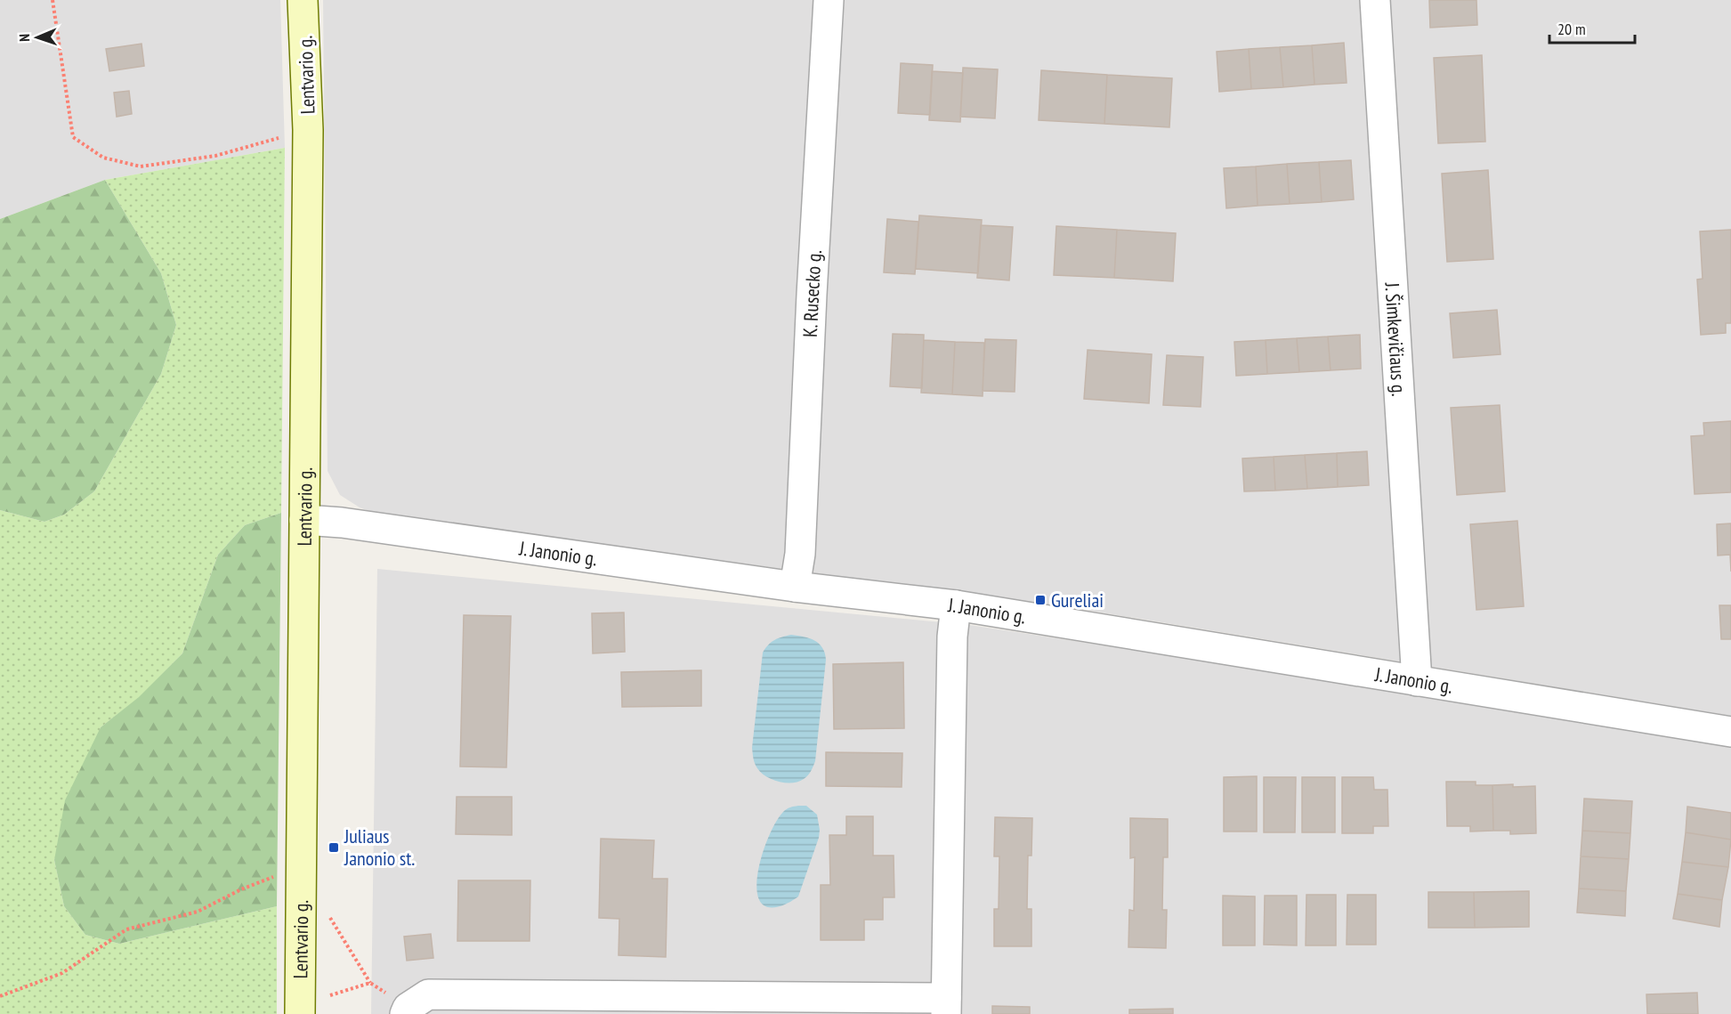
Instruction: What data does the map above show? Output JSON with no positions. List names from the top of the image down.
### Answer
{
  "streets": {
    "main road": ["Lentvario g."],
    "street": ["K. Rusecko g.", "J. Šimkevičiaus g.", "J. Janonio g."]
  },
  "crossings": [
    ["Lentvario g.", "J. Janonio g."],
    ["K. Rusecko g.", "J. Janonio g."],
    ["J. Šimkevičiaus g.", "J. Janonio g."]
  ],
  "places": {
    "transit": ["Gureliai", "Juliaus Janonio st."]
  },
  "scale_bar": "20 m",
  "north": "left"
}
